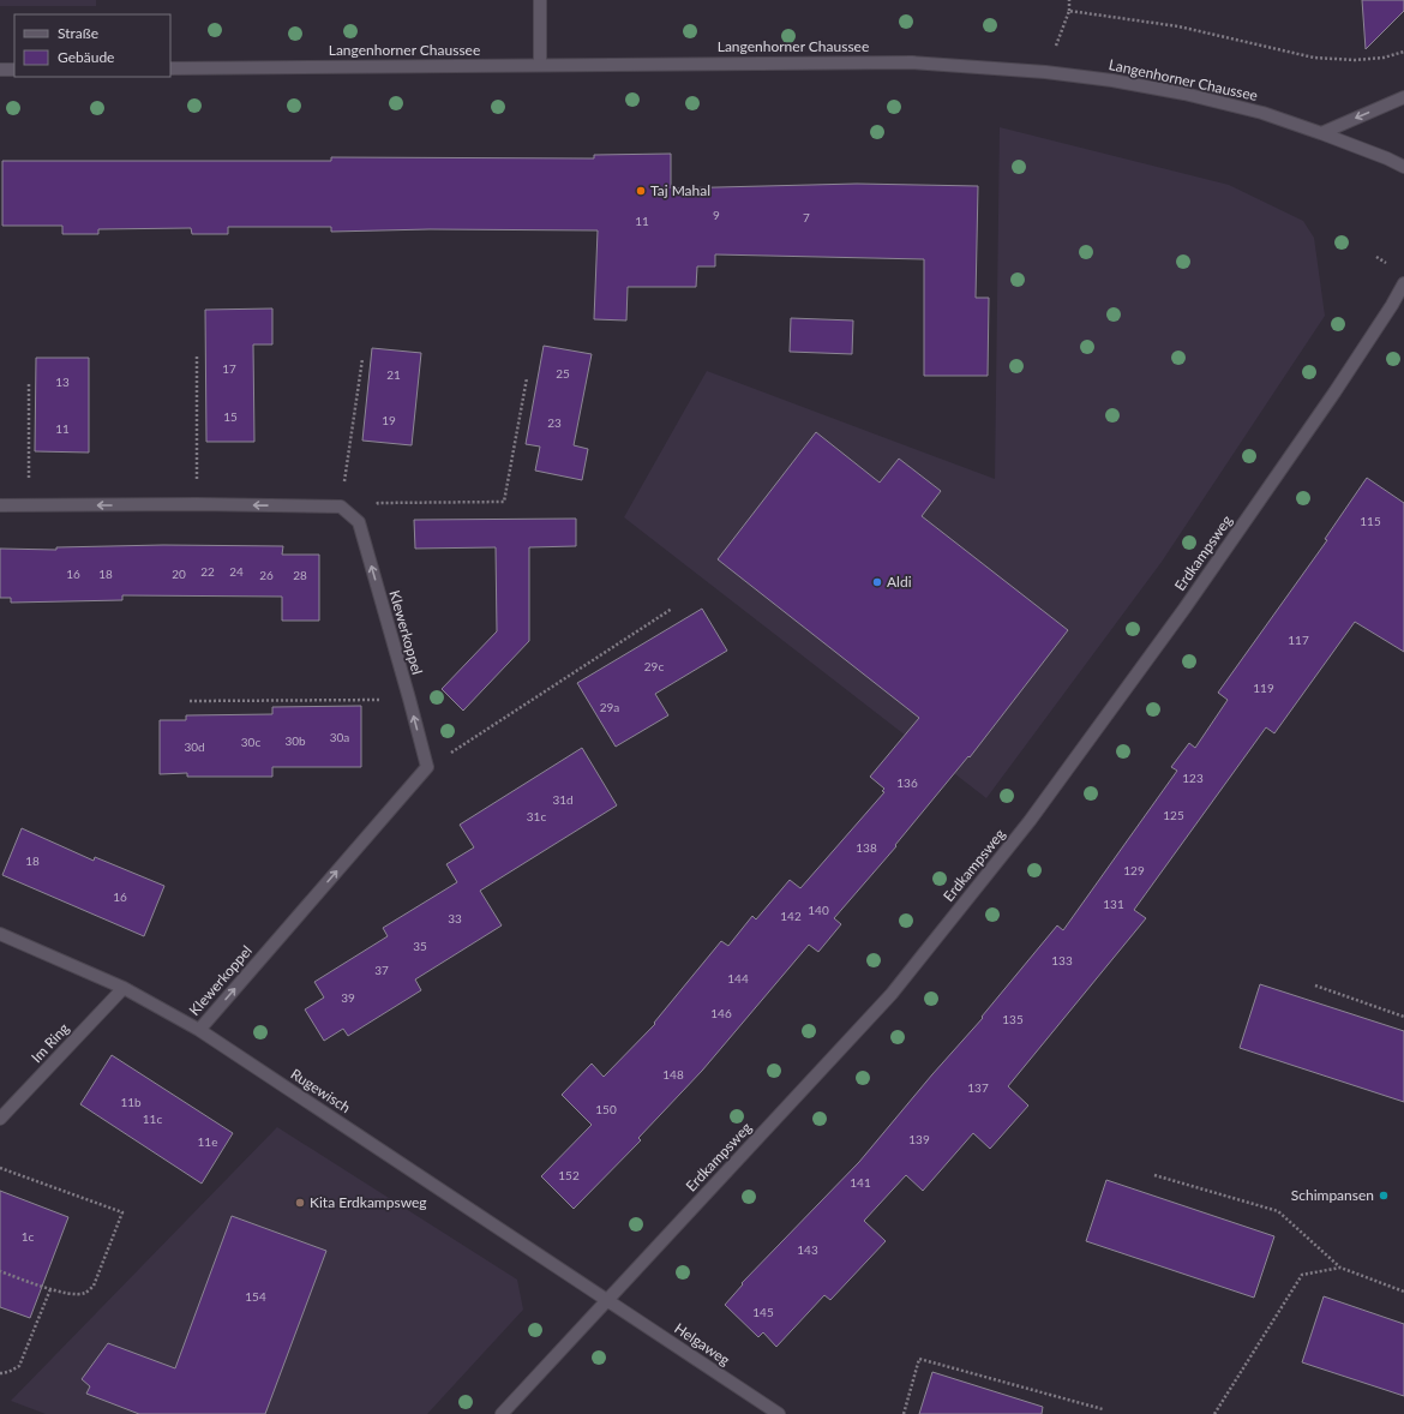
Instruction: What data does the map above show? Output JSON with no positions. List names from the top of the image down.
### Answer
{
  "streets": {
    "street": [
      "Langenhorner Chaussee",
      "Erdkampsweg",
      "Klewerkoppel",
      "Im Ring",
      "Rugewisch",
      "Helgaweg"
    ]
  },
  "crossings": [
    ["Erdkampsweg", "Rugewisch"],
    ["Erdkampsweg", "Helgaweg"],
    ["Klewerkoppel", "Rugewisch"],
    ["Im Ring", "Rugewisch"],
    ["Rugewisch", "Helgaweg"]
  ],
  "one_way": ["Klewerkoppel"],
  "places": [
    "Taj Mahal",
    "Aldi",
    "Schimpansen",
    "Kita Erdkampsweg"
  ],
  "house_numbers": [
    "9",
    "7",
    "11",
    "17",
    "25",
    "21",
    "13",
    "15",
    "19",
    "23",
    "11",
    "115",
    "22",
    "24",
    "16",
    "18",
    "20",
    "26",
    "28",
    "117",
    "29c",
    "119",
    "29a",
    "30a",
    "30b",
    "30c",
    "30d",
    "123",
    "136",
    "31d",
    "125",
    "31c",
    "138",
    "18",
    "129",
    "16",
    "131",
    "140",
    "142",
    "33",
    "35",
    "133",
    "37",
    "144",
    "39",
    "146",
    "135",
    "148",
    "137",
    "11b",
    "150",
    "11c",
    "139",
    "11e",
    "152",
    "141",
    "1c",
    "143",
    "154",
    "145"
  ],
  "legend": ["Straße", "Gebäude"]
}
